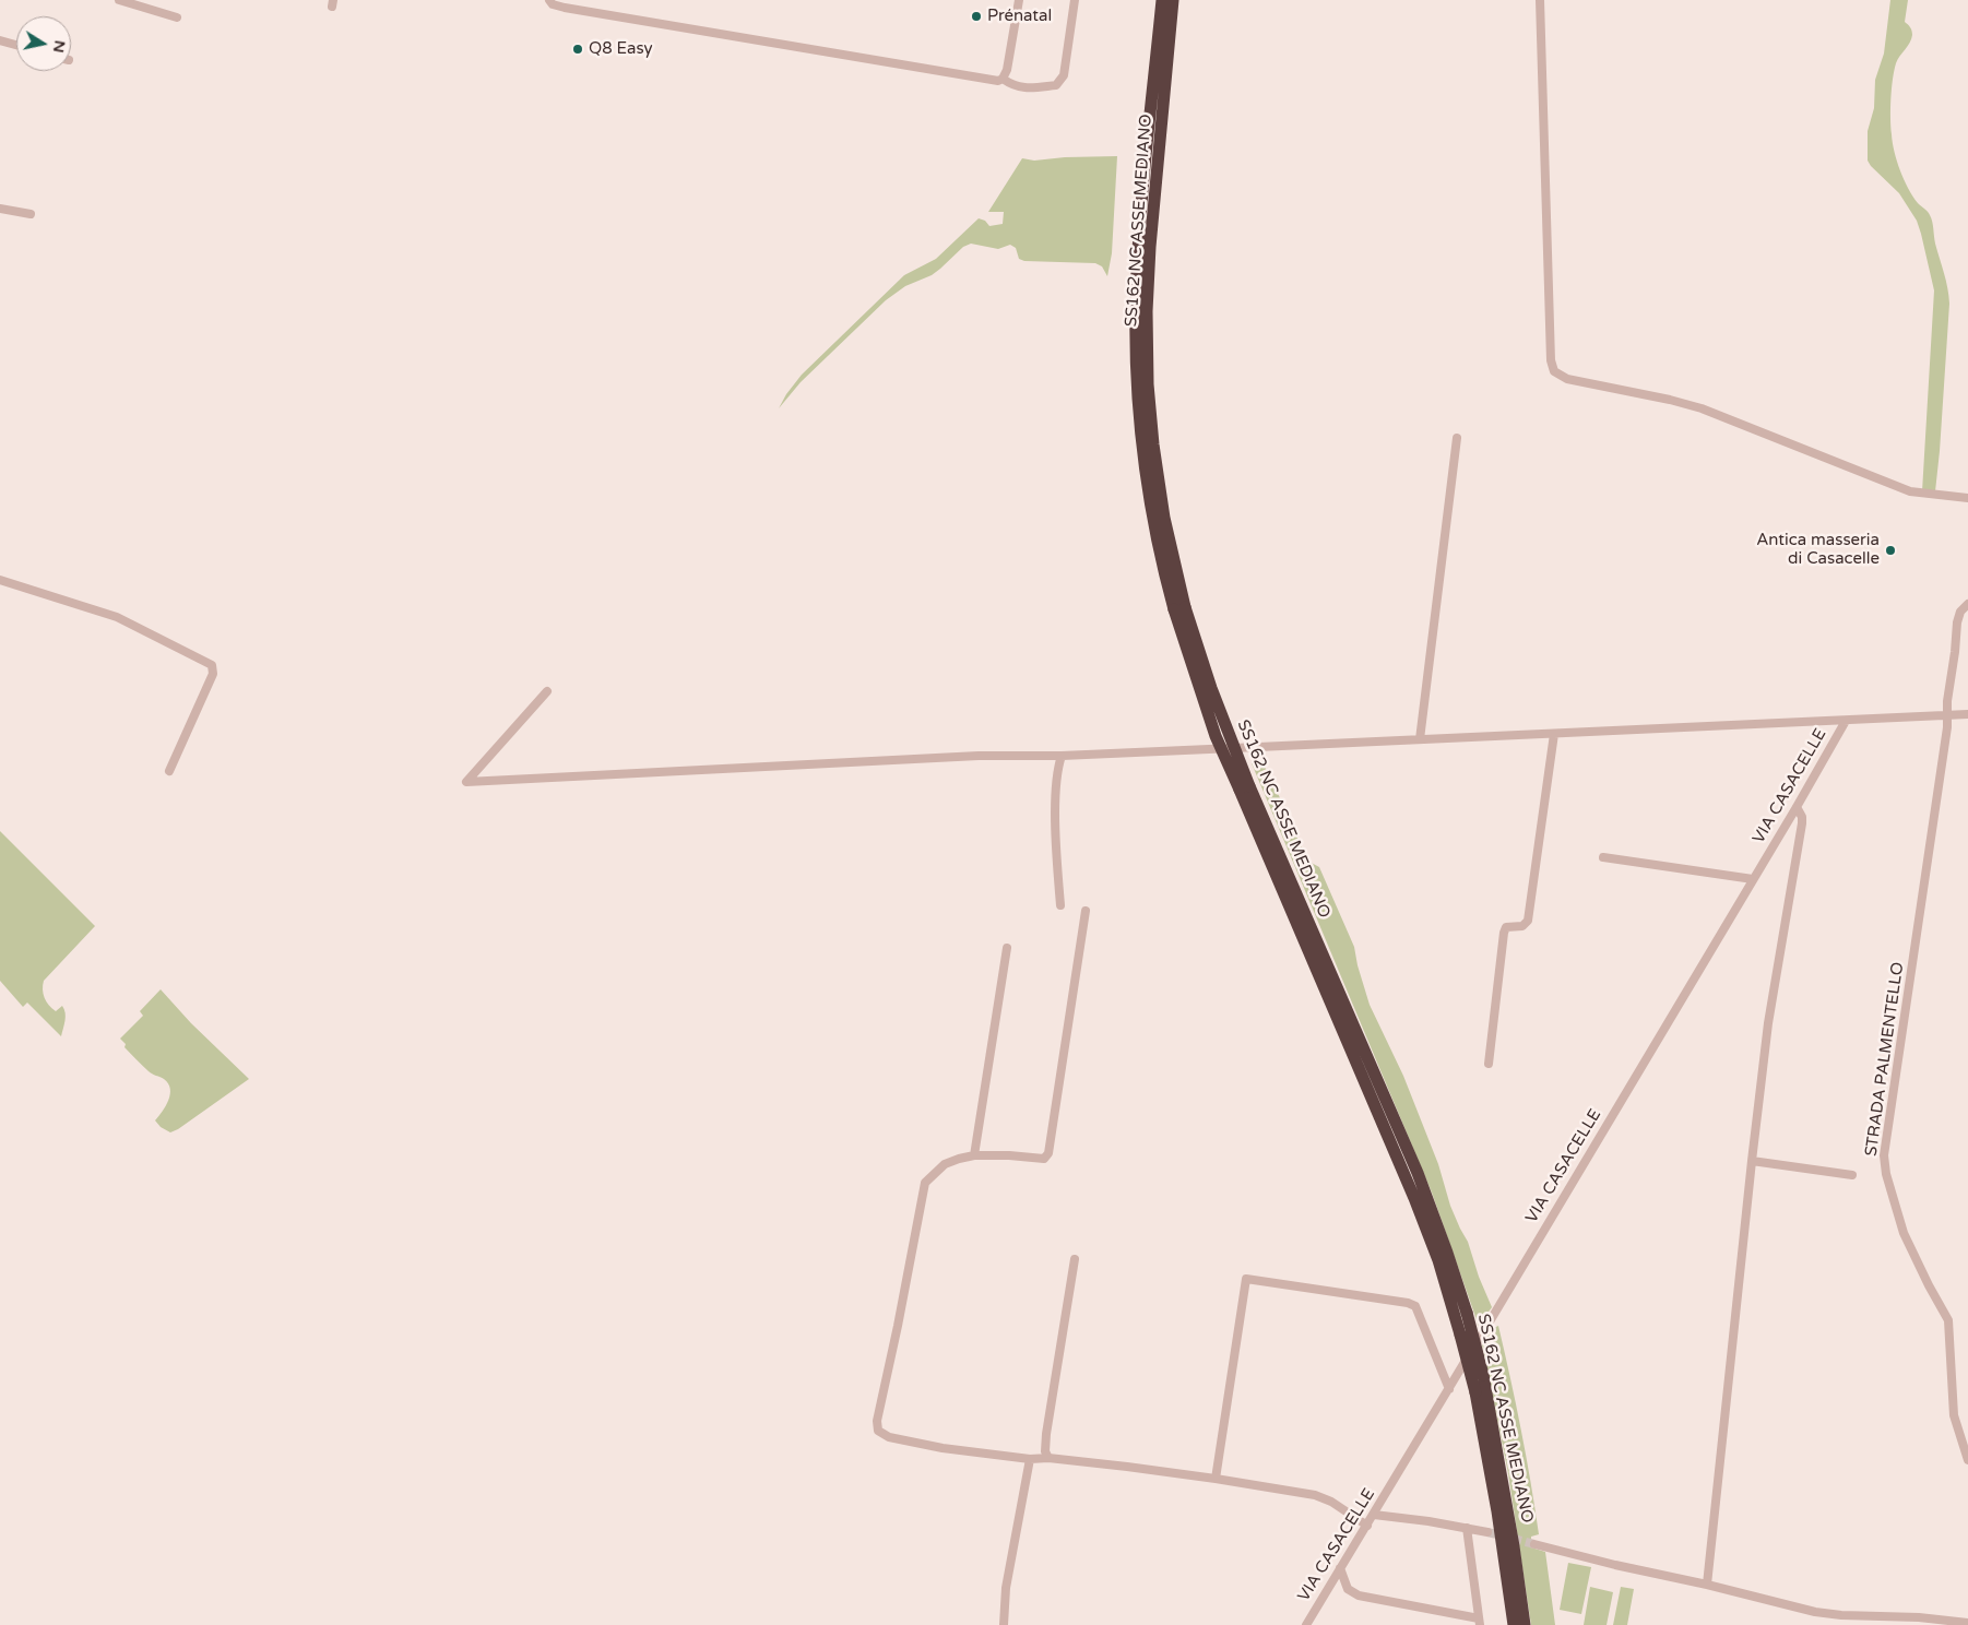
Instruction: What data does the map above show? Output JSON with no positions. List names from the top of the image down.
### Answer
{
  "streets": {
    "highway": ["SS162 NC ASSE MEDIANO"],
    "street": ["VIA CASACELLE", "STRADA PALMENTELLO"]
  },
  "places": ["Prénatal", "Q8 Easy", "Antica masseria di Casacelle"],
  "north": "right"
}
